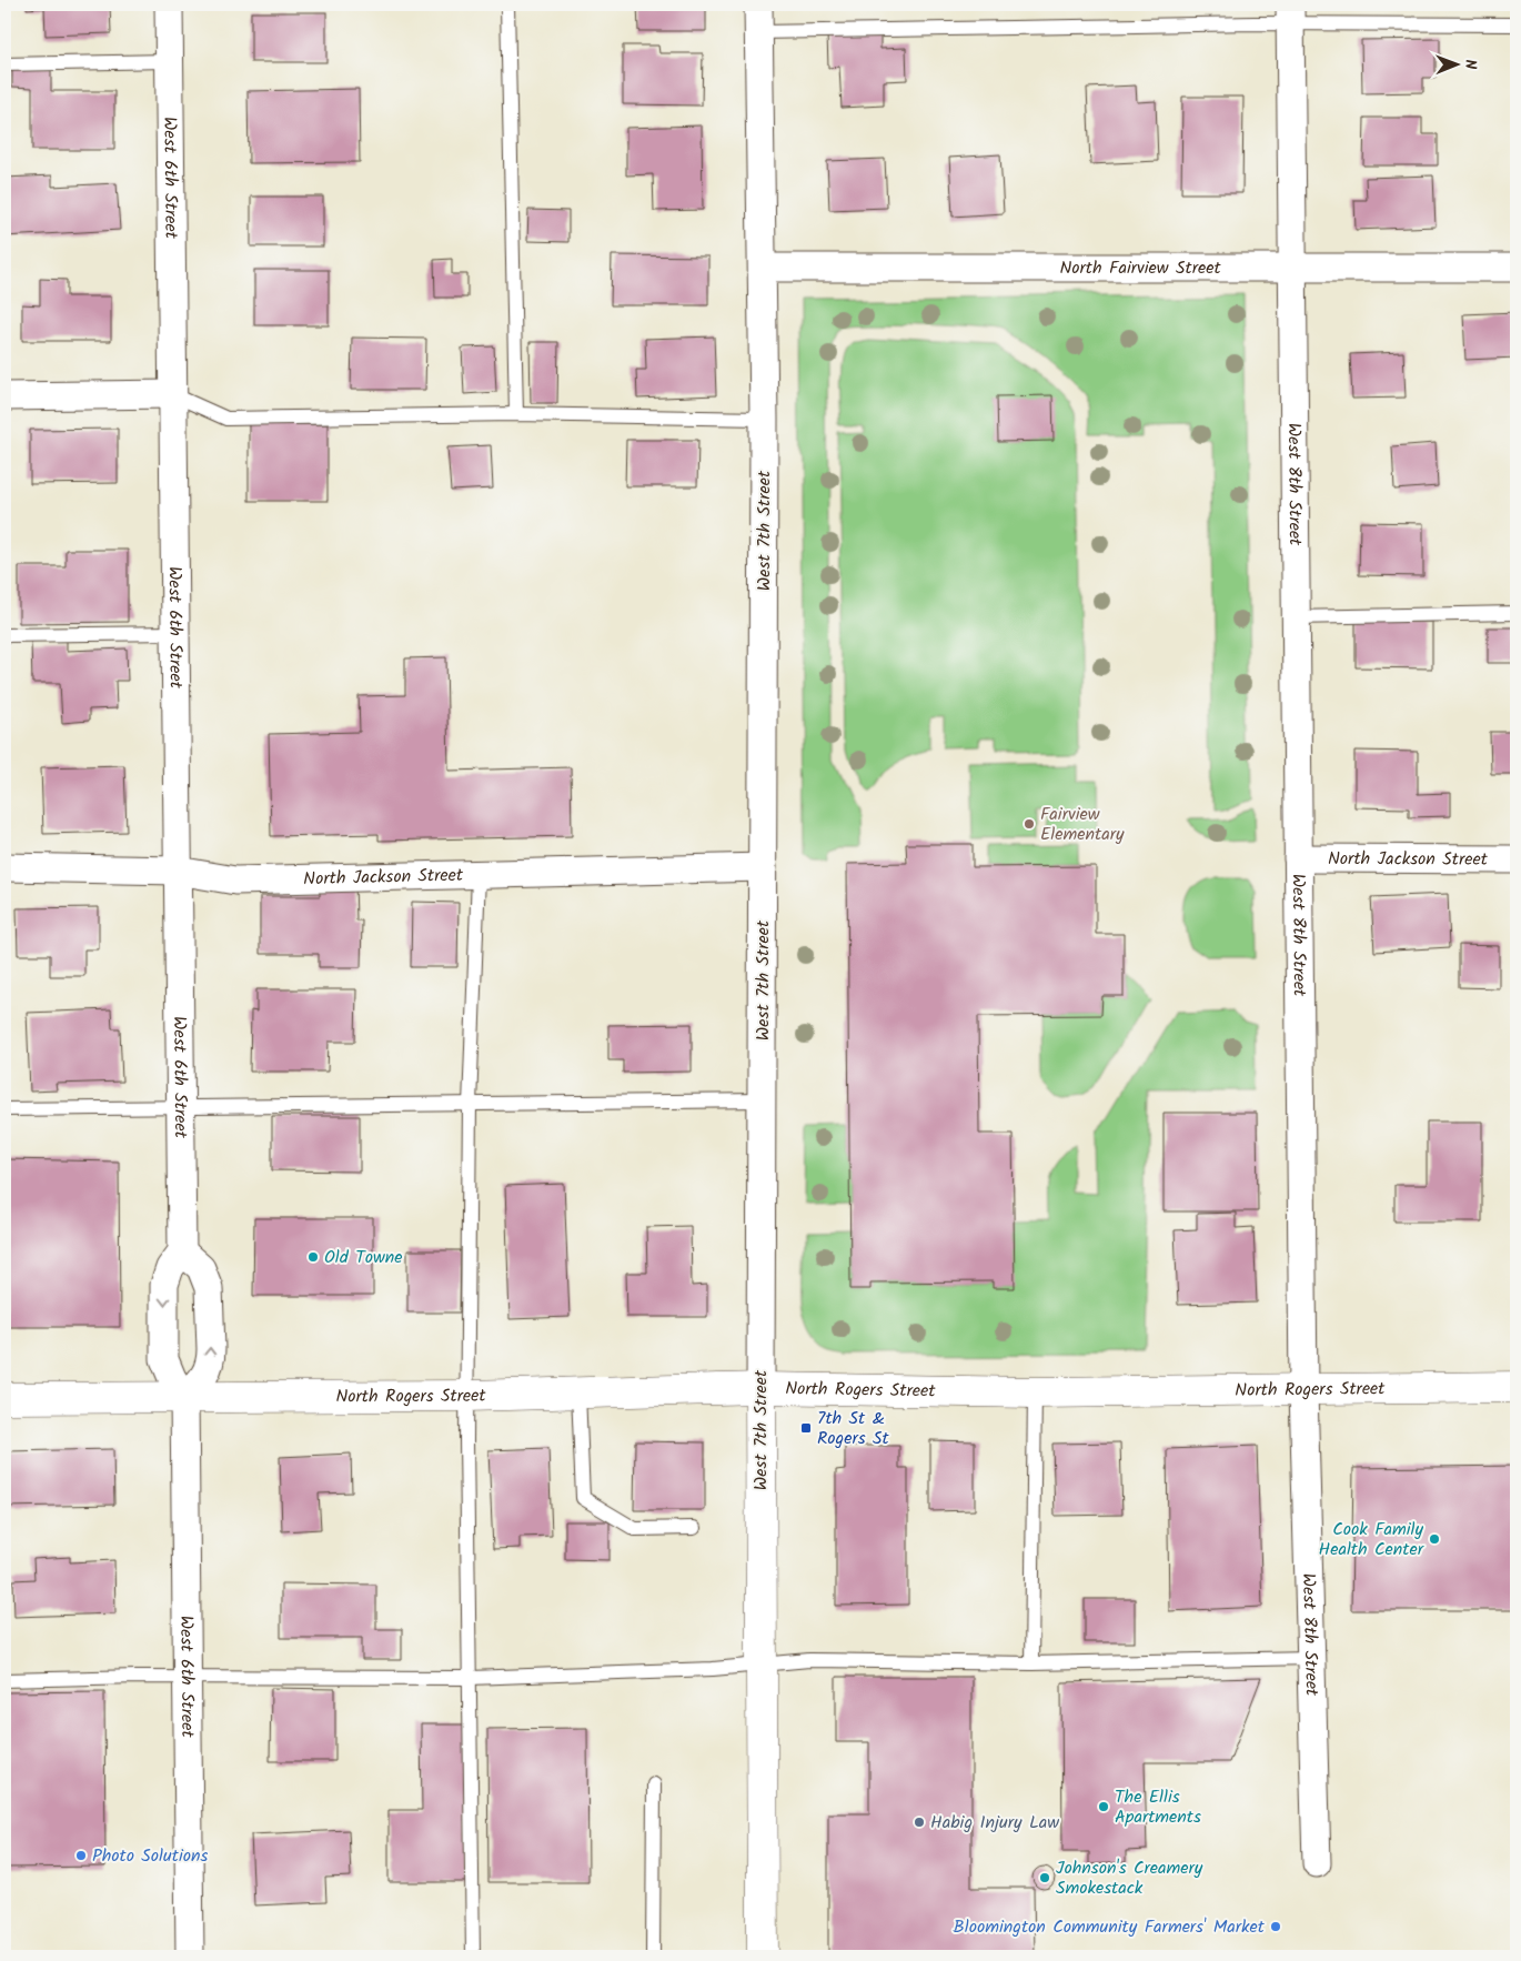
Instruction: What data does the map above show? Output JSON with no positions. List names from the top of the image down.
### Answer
{
  "streets": {
    "street": [
      "West 6th Street",
      "North Fairview Street",
      "West 8th Street",
      "West 7th Street",
      "North Jackson Street",
      "North Rogers Street"
    ]
  },
  "crossings": [
    ["West 6th Street", "North Jackson Street"],
    ["West 6th Street", "North Rogers Street"],
    ["North Fairview Street", "West 8th Street"],
    ["North Fairview Street", "West 7th Street"],
    ["West 8th Street", "North Jackson Street"],
    ["West 8th Street", "North Rogers Street"],
    ["West 7th Street", "North Jackson Street"],
    ["West 7th Street", "North Rogers Street"]
  ],
  "places": {
    "other": [
      "Fairview Elementary",
      "Old Towne",
      "Cook Family Health Center",
      "The Ellis Apartments",
      "Habig Injury Law",
      "Photo Solutions",
      "Johnson's Creamery Smokestack",
      "Bloomington Community Farmers' Market"
    ],
    "transit": ["7th St & Rogers St"]
  },
  "north": "right"
}
